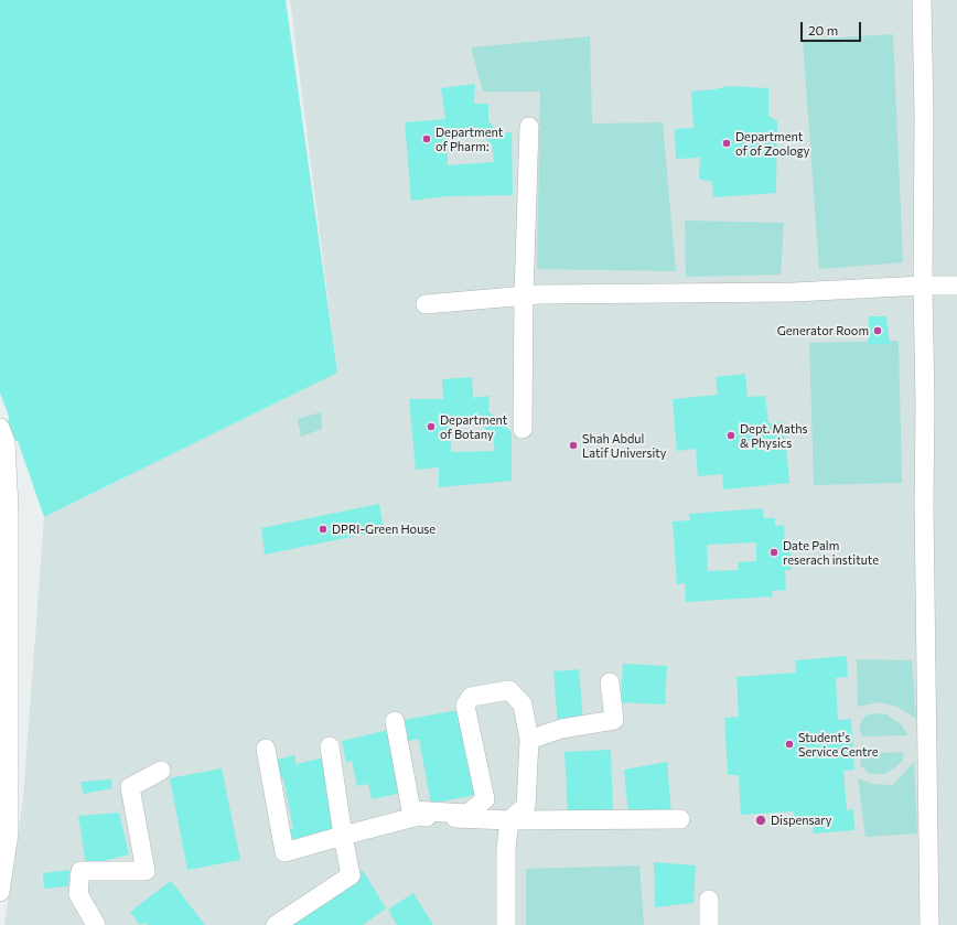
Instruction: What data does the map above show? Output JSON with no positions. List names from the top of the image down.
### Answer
{
  "places": [
    "Department of Pharm:",
    "Department of of Zoology",
    "Generator Room",
    "Department of Botany",
    "Dept. Maths & Physics",
    "Shah Abdul Latif University",
    "DPRI-Green House",
    "Date Palm reserach institute",
    "Student's Service Centre",
    "Dispensary"
  ],
  "scale_bar": "20 m"
}
